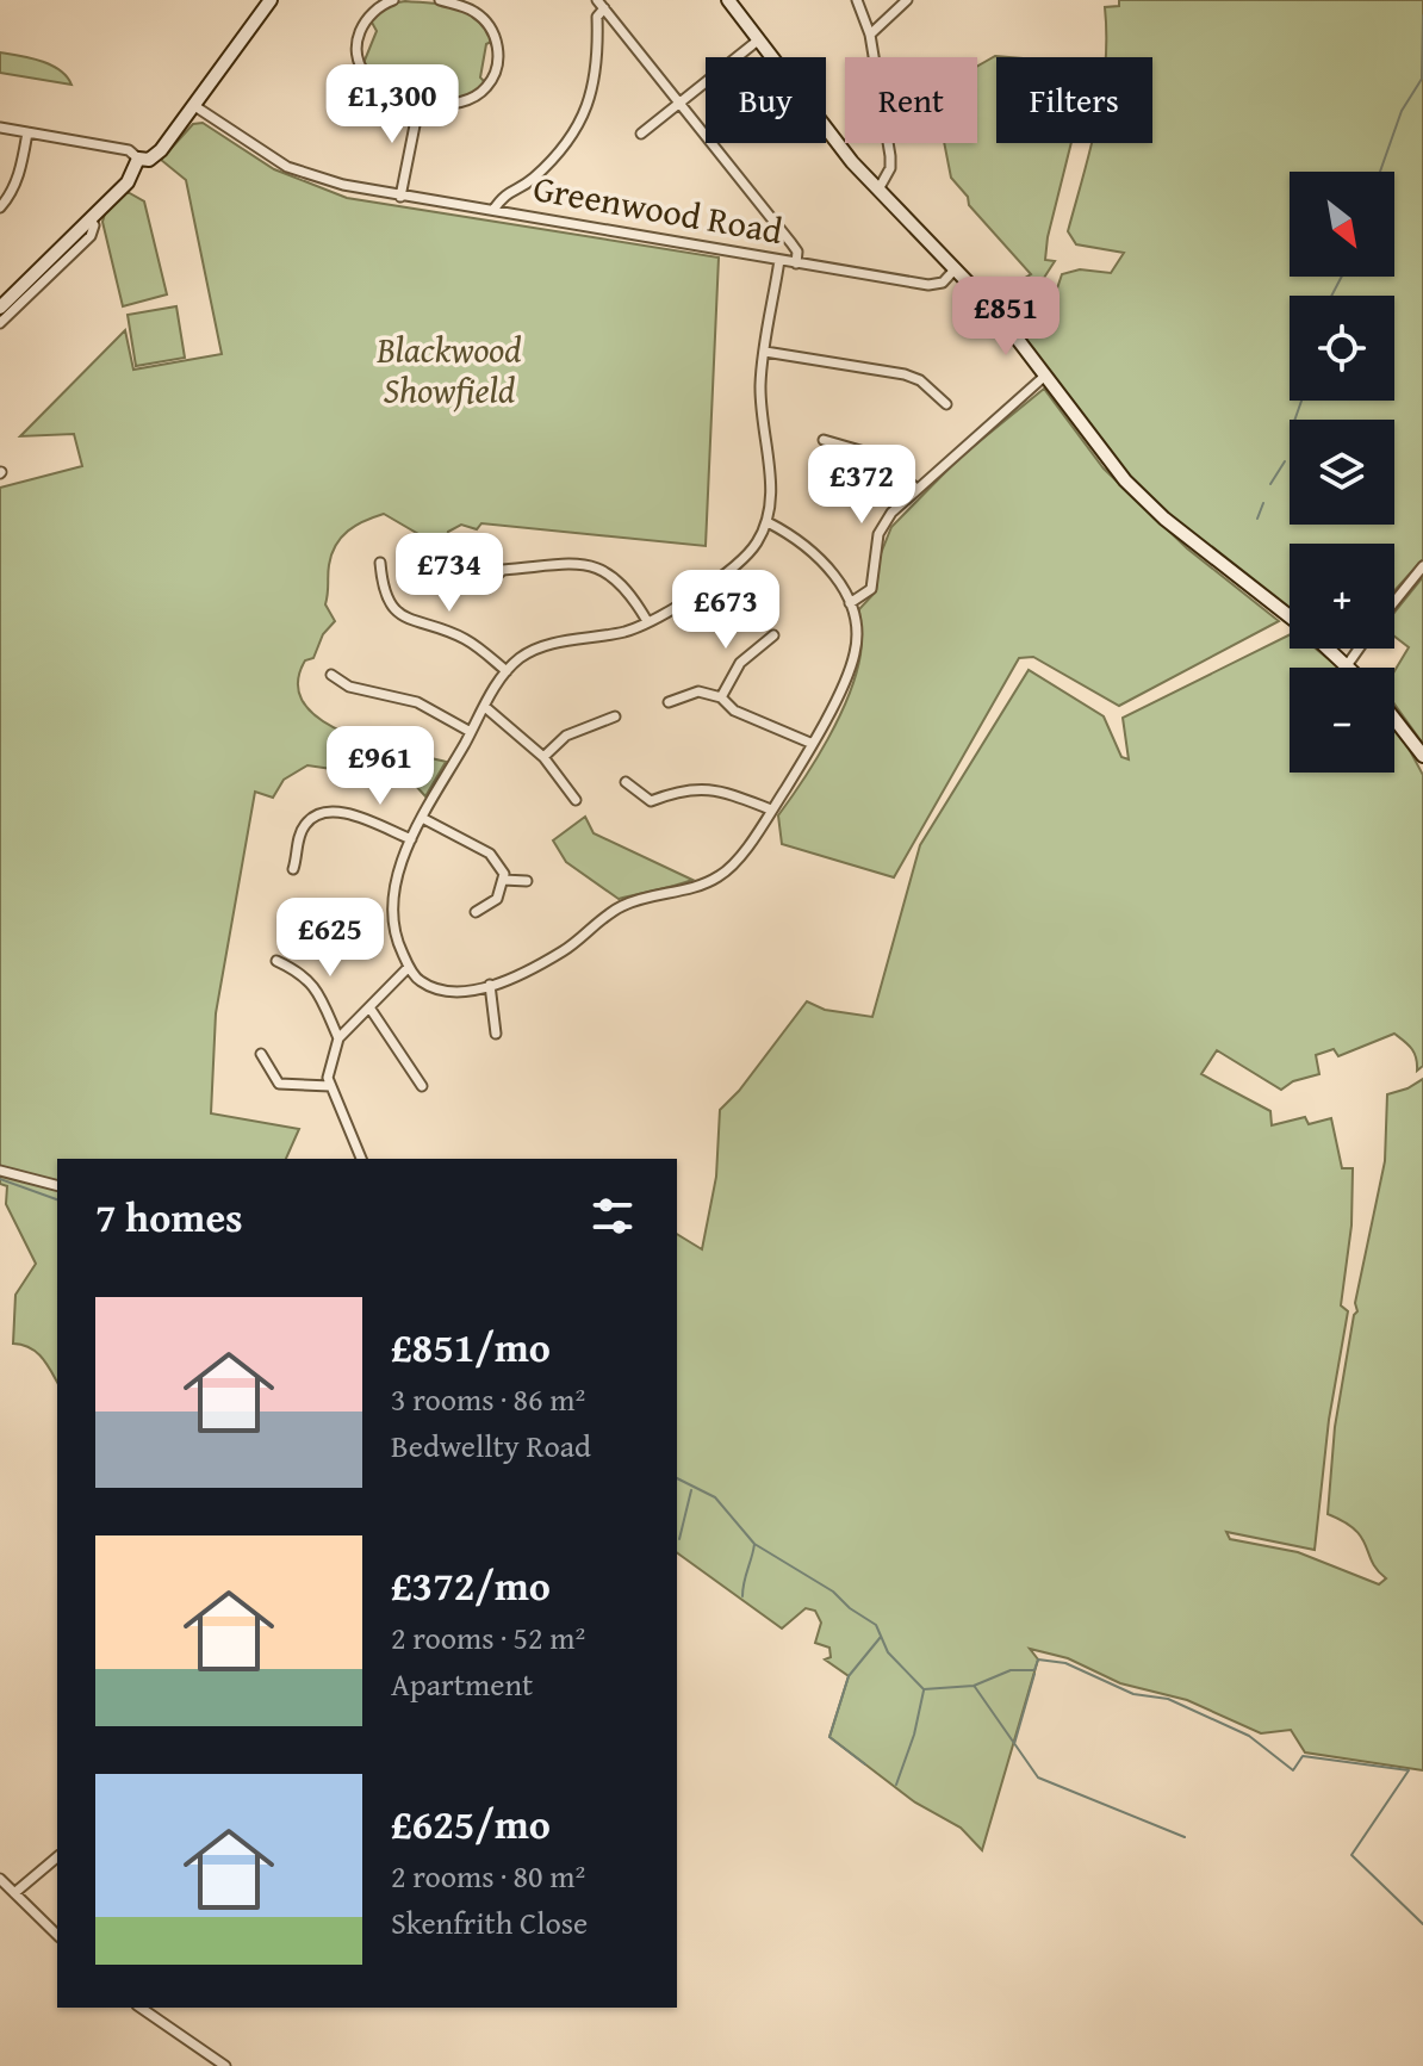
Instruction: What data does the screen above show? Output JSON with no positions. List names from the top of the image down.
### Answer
{
  "streets": {
    "street": ["Greenwood Road"]
  },
  "parks": ["Blackwood Showfield"],
  "north": "bottom right",
  "page": {
    "chip": ["Buy", "Rent", "Filters"],
    "price": [
      "£1,300",
      "£851",
      "£372",
      "£734",
      "£673",
      "£961",
      "£625"
    ],
    "map_buttons": ["+", "−"],
    "heading": "7 homes",
    "list": [
      {
        "name": "£851/mo",
        "note": "3 rooms · 86 m² · Bedwellty Road"
      },
      {
        "name": "£372/mo",
        "note": "2 rooms · 52 m² · Apartment"
      },
      {
        "name": "£625/mo",
        "note": "2 rooms · 80 m² · Skenfrith Close"
      }
    ]
  }
}
